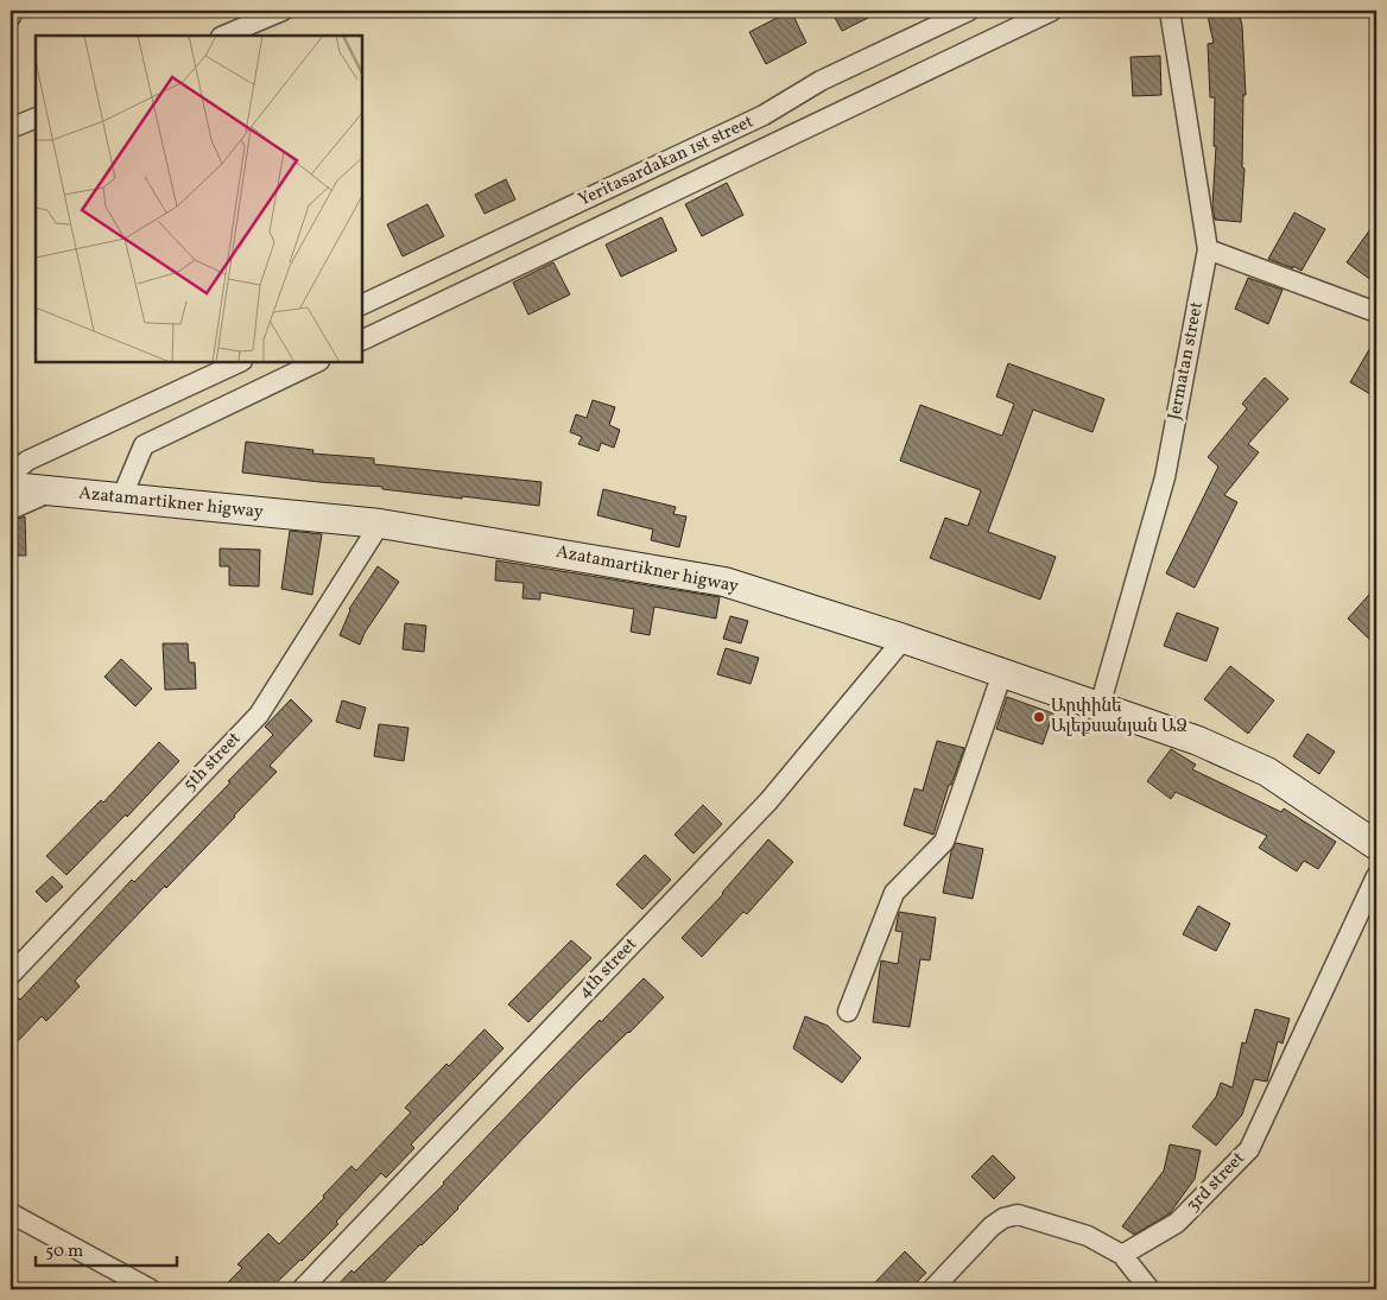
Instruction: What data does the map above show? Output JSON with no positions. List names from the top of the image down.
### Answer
{
  "streets": {
    "main road": ["Azatamartikner higway"],
    "street": [
      "Yeritasardakan 1st street",
      "Jermatan street",
      "5th street",
      "4th street",
      "3rd street"
    ]
  },
  "crossings": [
    ["Jermatan street", "Azatamartikner higway"],
    ["Azatamartikner higway", "5th street"],
    ["Azatamartikner higway", "4th street"]
  ],
  "places": ["Արփինե Ալեքսանյան ԱՁ"],
  "scale_bar": "50 m"
}
